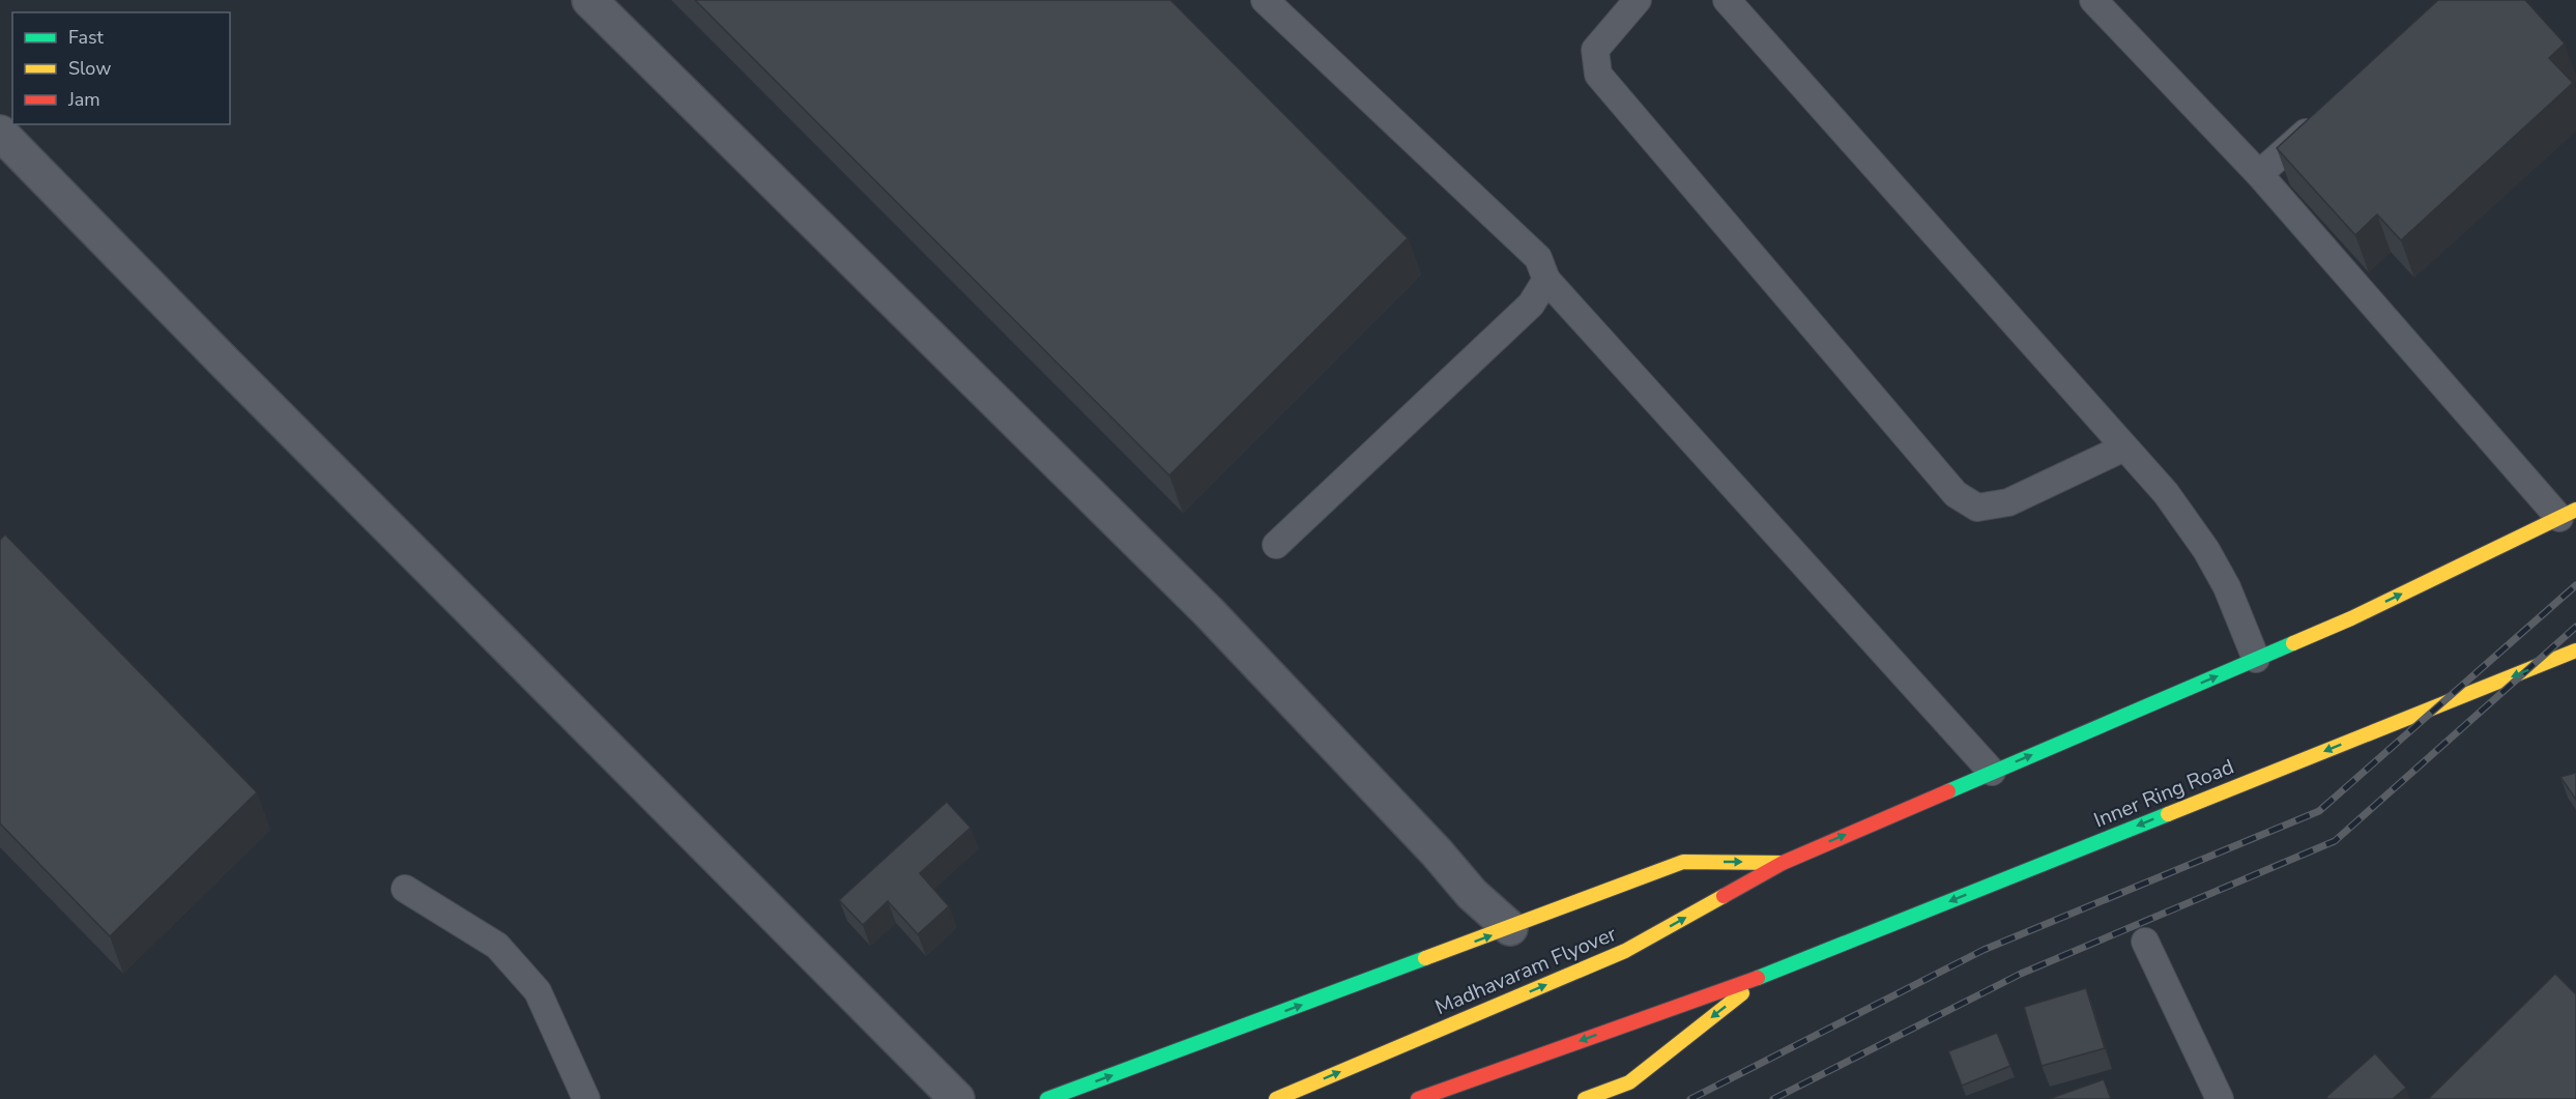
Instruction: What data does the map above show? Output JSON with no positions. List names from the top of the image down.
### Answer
{
  "streets": {
    "main road": ["Inner Ring Road", "Madhavaram Flyover"]
  },
  "legend": ["Fast", "Slow", "Jam"]
}
